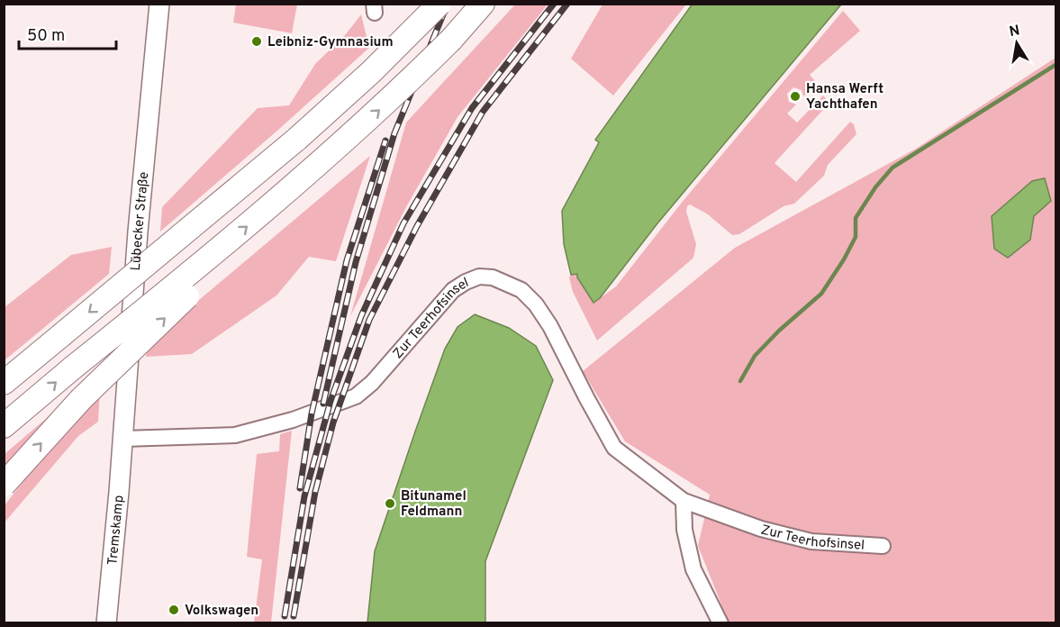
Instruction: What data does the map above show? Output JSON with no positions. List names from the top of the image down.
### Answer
{
  "streets": {
    "main road": ["Lübecker Straße", "Tremskamp"],
    "street": ["Zur Teerhofsinsel"]
  },
  "crossings": [
    ["Lübecker Straße", "Zur Teerhofsinsel"],
    ["Lübecker Straße", "Tremskamp"],
    ["Zur Teerhofsinsel", "Tremskamp"]
  ],
  "places": [
    "Leibniz-Gymnasium",
    "Hansa Werft Yachthafen",
    "Bitunamel Feldmann",
    "Volkswagen"
  ],
  "scale_bar": "50 m",
  "north": "top"
}
